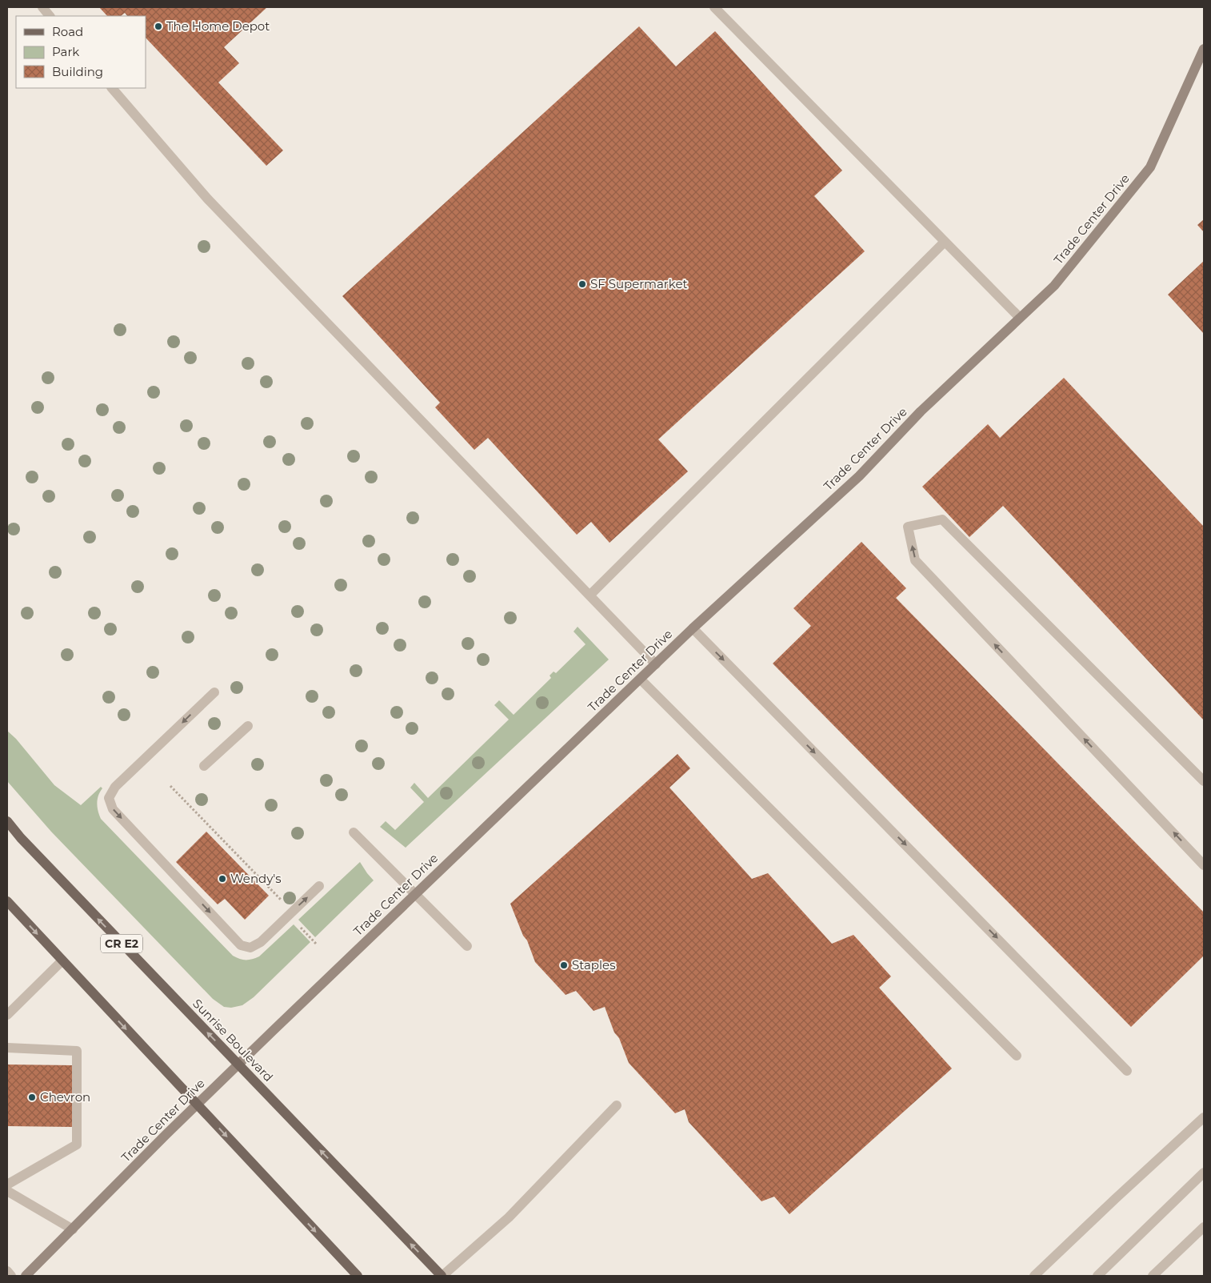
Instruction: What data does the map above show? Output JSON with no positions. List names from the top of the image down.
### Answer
{
  "streets": {
    "main road": ["CR E2", "Sunrise Boulevard"],
    "street": ["Trade Center Drive"]
  },
  "crossings": [
    ["Trade Center Drive", "Sunrise Boulevard"]
  ],
  "places": [
    "The Home Depot",
    "SF Supermarket",
    "Wendy's",
    "Staples",
    "Chevron"
  ],
  "legend": ["Road", "Park", "Building"]
}
